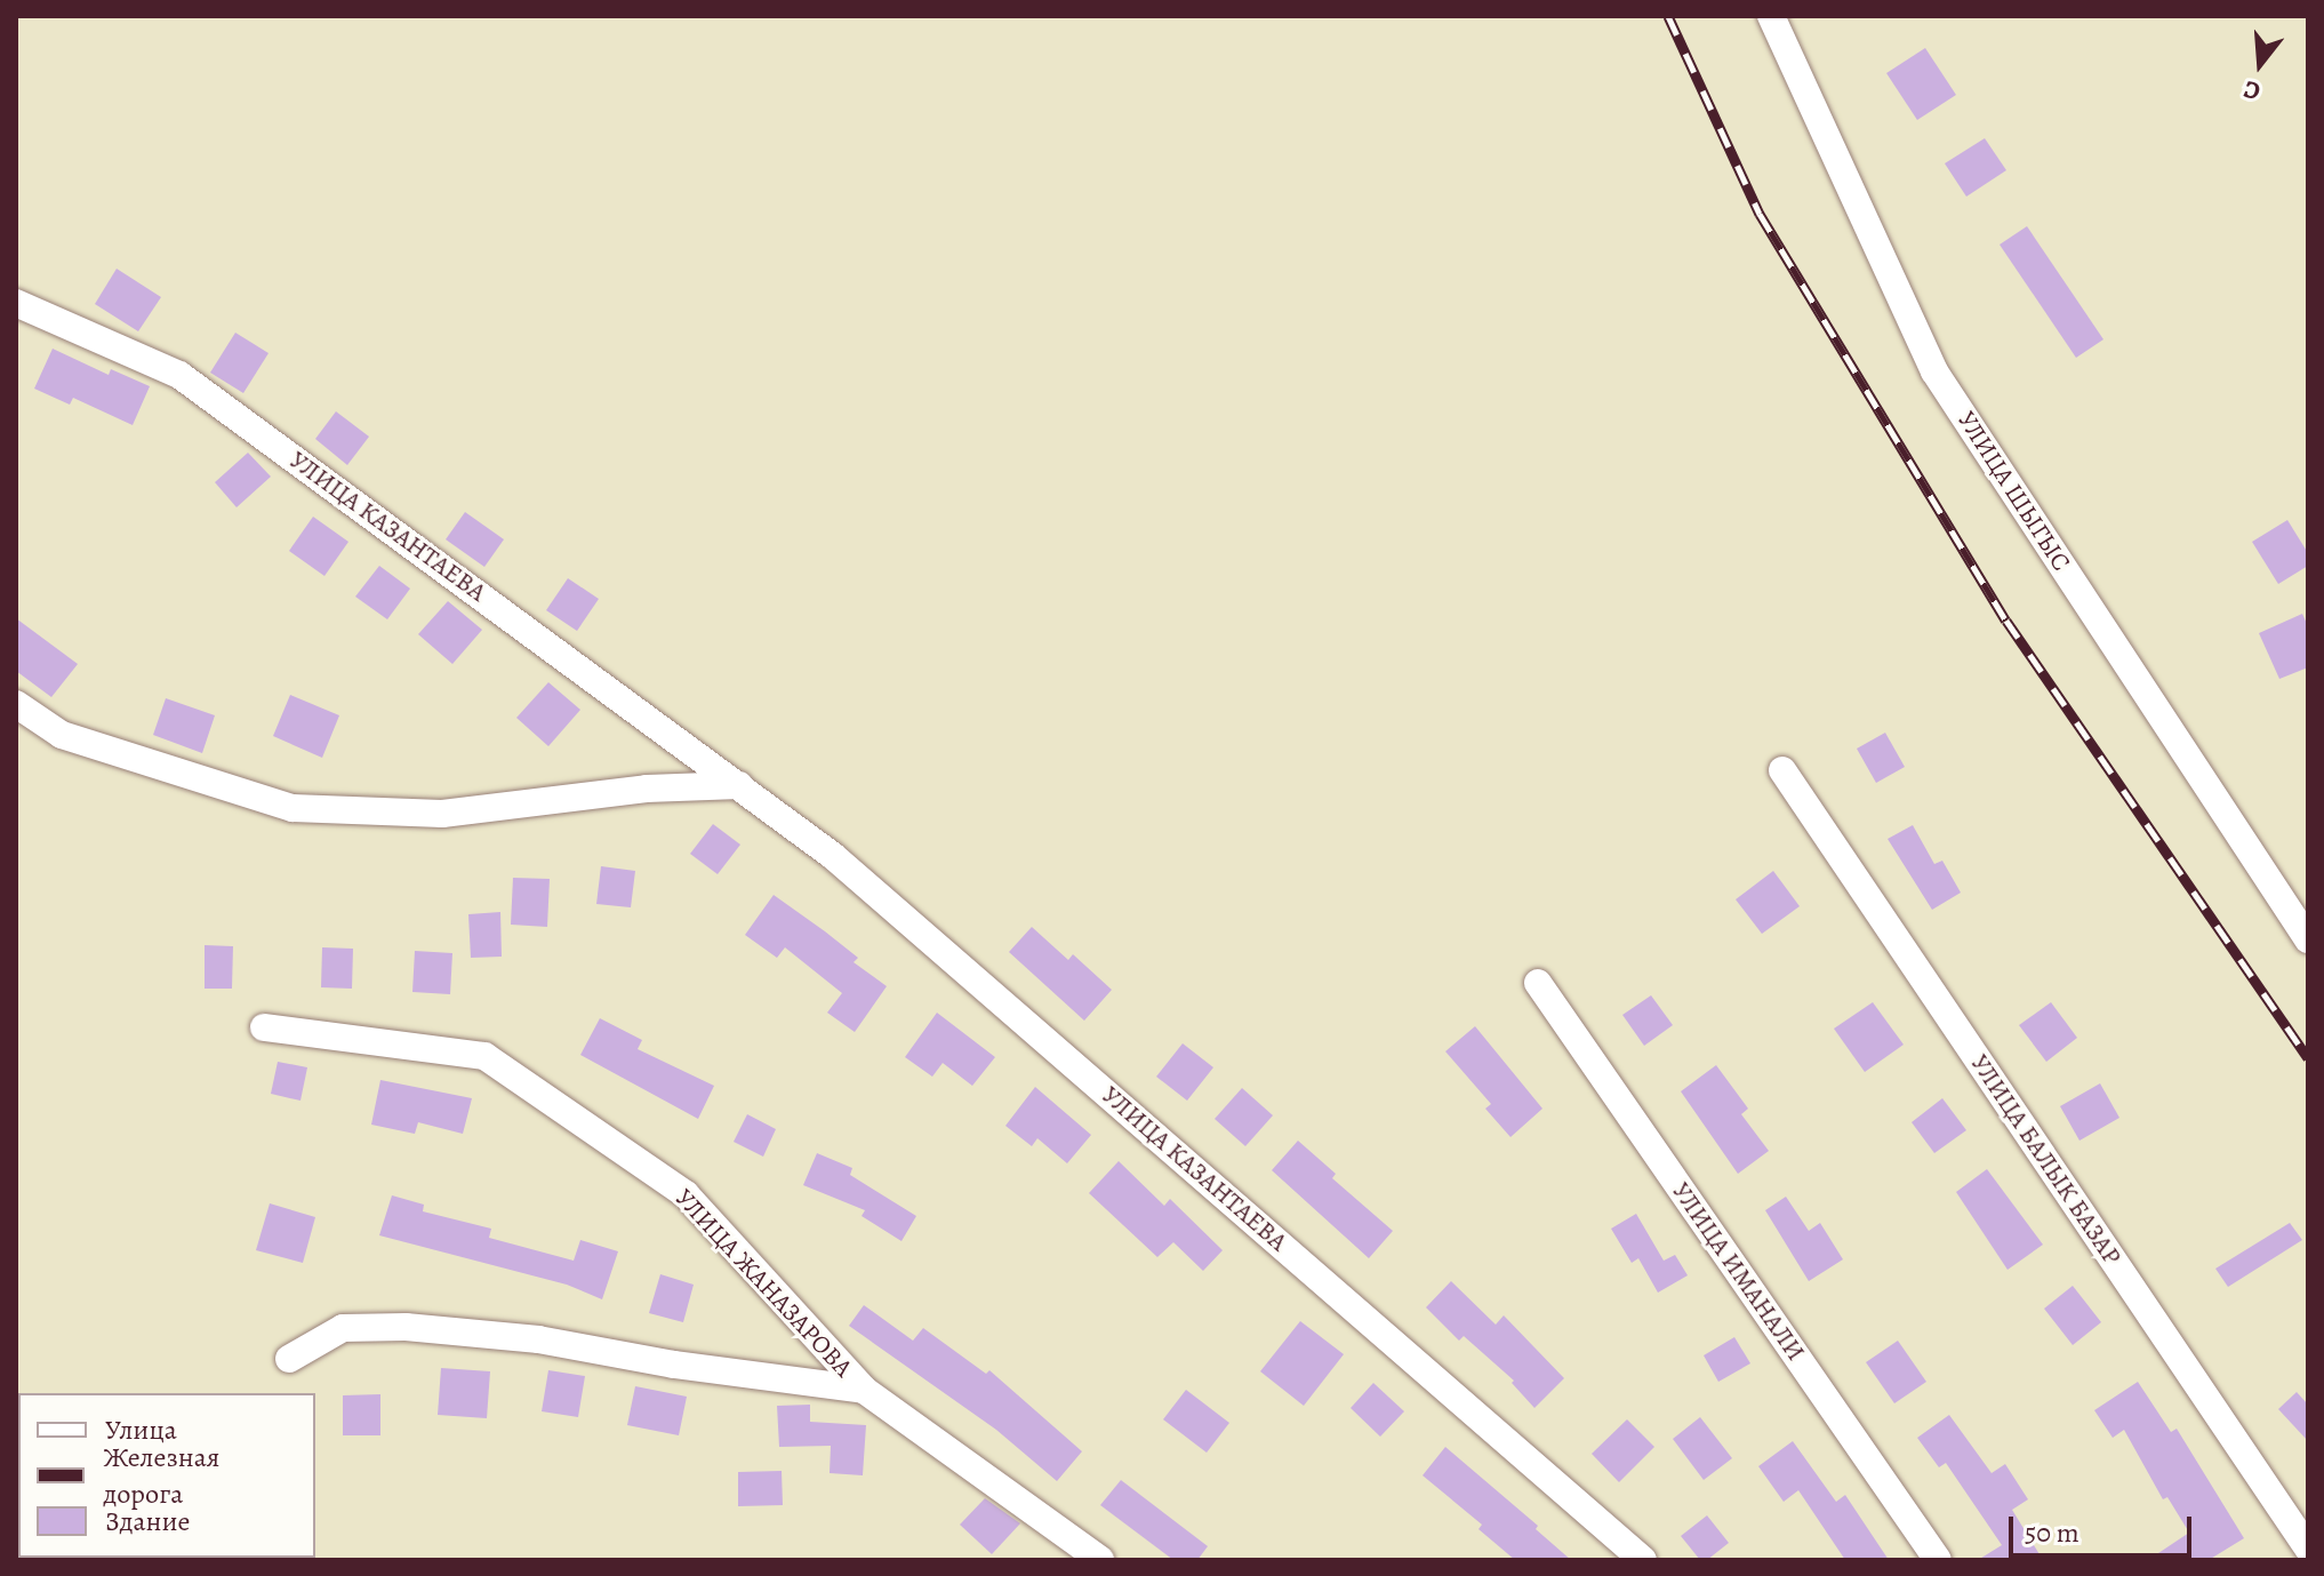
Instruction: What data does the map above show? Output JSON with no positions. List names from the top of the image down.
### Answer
{
  "streets": {
    "street": [
      "УЛИЦА ШЫГЫС",
      "УЛИЦА КАЗАНТАЕВА",
      "УЛИЦА БАЛЫК БАЗАР",
      "УЛИЦА ИМАНАЛИ",
      "УЛИЦА ЖАНАЗАРОВА"
    ]
  },
  "legend": ["Улица", "Железная дорога", "Здание"],
  "scale_bar": "50 m",
  "north": "bottom"
}
